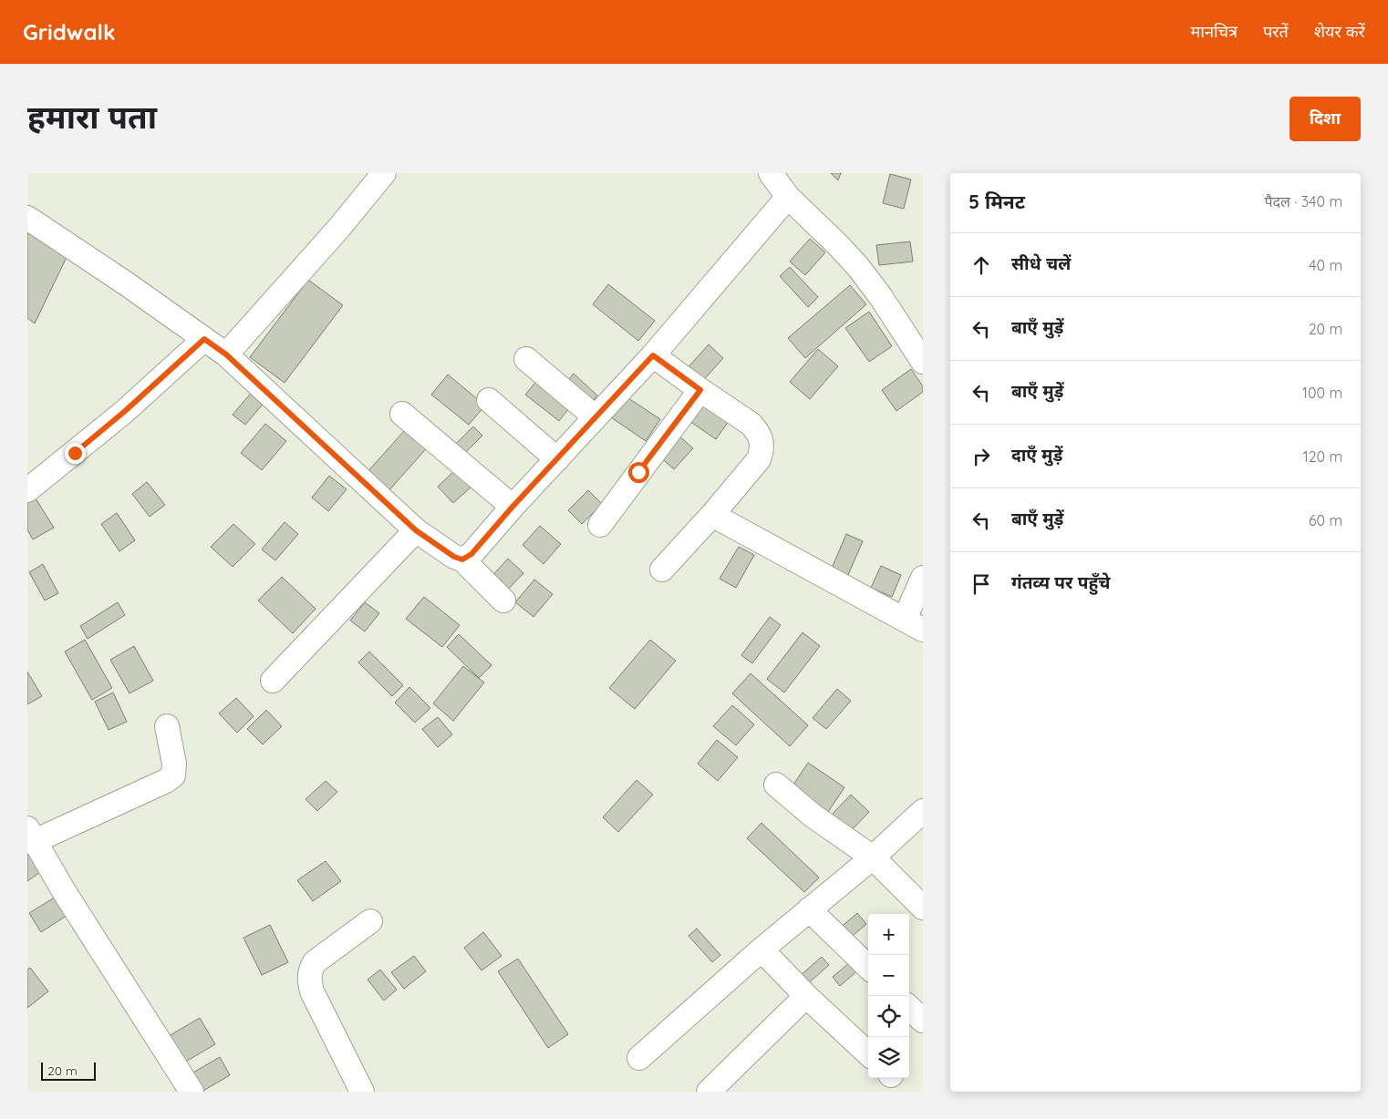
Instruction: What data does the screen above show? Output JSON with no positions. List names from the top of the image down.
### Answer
{
  "scale_bar": "20 m",
  "page": {
    "header": "Gridwalk",
    "nav": ["मानचित्र", "परतें", "शेयर करें"],
    "title": "हमारा पता",
    "buttons": "दिशा",
    "heading": ["5 मिनट", "पैदल · 340 m"],
    "list": [
      ["सीधे चलें", "40 m"],
      ["बाएँ मुड़ें", "20 m"],
      ["बाएँ मुड़ें", "100 m"],
      ["दाएँ मुड़ें", "120 m"],
      ["बाएँ मुड़ें", "60 m"],
      "गंतव्य पर पहुँचे"
    ],
    "map_buttons": ["+", "−"],
    "scale": "20 m"
  }
}
